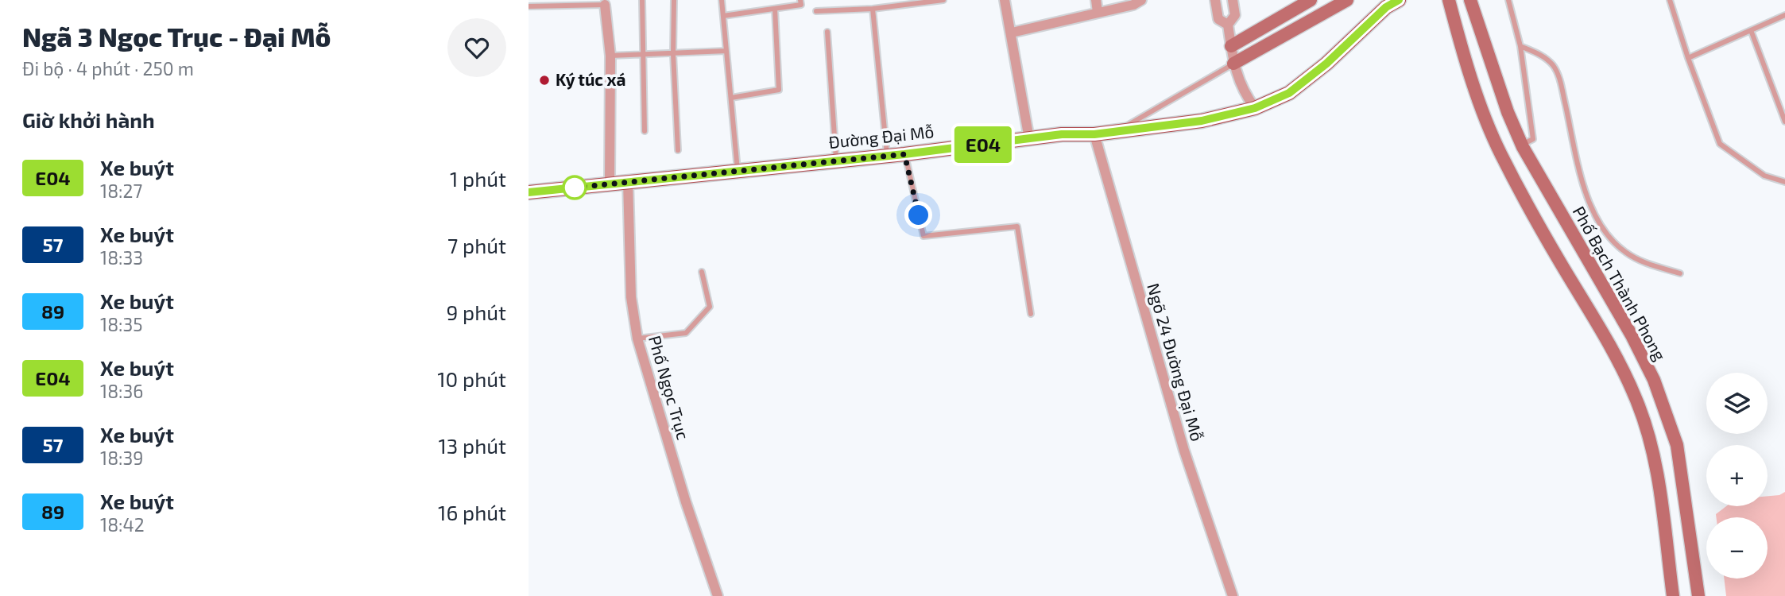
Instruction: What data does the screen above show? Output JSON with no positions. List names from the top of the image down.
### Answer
{
  "streets": {
    "main road": ["Đường Đại Mỗ", "Phố Bạch Thành Phong"],
    "street": ["Ngõ 24 Đường Đại Mỗ", "Phố Ngọc Trục"]
  },
  "crossings": [
    ["Đường Đại Mỗ", "Ngõ 24 Đường Đại Mỗ"],
    ["Đường Đại Mỗ", "Phố Ngọc Trục"]
  ],
  "places": ["Ký túc xá"],
  "lines": ["bus line E04"],
  "page": {
    "heading": [
      ["Ngã 3 Ngọc Trục - Đại Mỗ", "Đi bộ · 4 phút · 250 m"],
      "Giờ khởi hành"
    ],
    "on_map": "E04",
    "list": [
      {
        "mark": "E04",
        "name": "Xe buýt",
        "note": "18:27",
        "value": "1 phút"
      },
      {
        "mark": "57",
        "name": "Xe buýt",
        "note": "18:33",
        "value": "7 phút"
      },
      {
        "mark": "89",
        "name": "Xe buýt",
        "note": "18:35",
        "value": "9 phút"
      },
      {
        "mark": "E04",
        "name": "Xe buýt",
        "note": "18:36",
        "value": "10 phút"
      },
      {
        "mark": "57",
        "name": "Xe buýt",
        "note": "18:39",
        "value": "13 phút"
      },
      {
        "mark": "89",
        "name": "Xe buýt",
        "note": "18:42",
        "value": "16 phút"
      }
    ],
    "map_buttons": ["+", "−"]
  }
}
